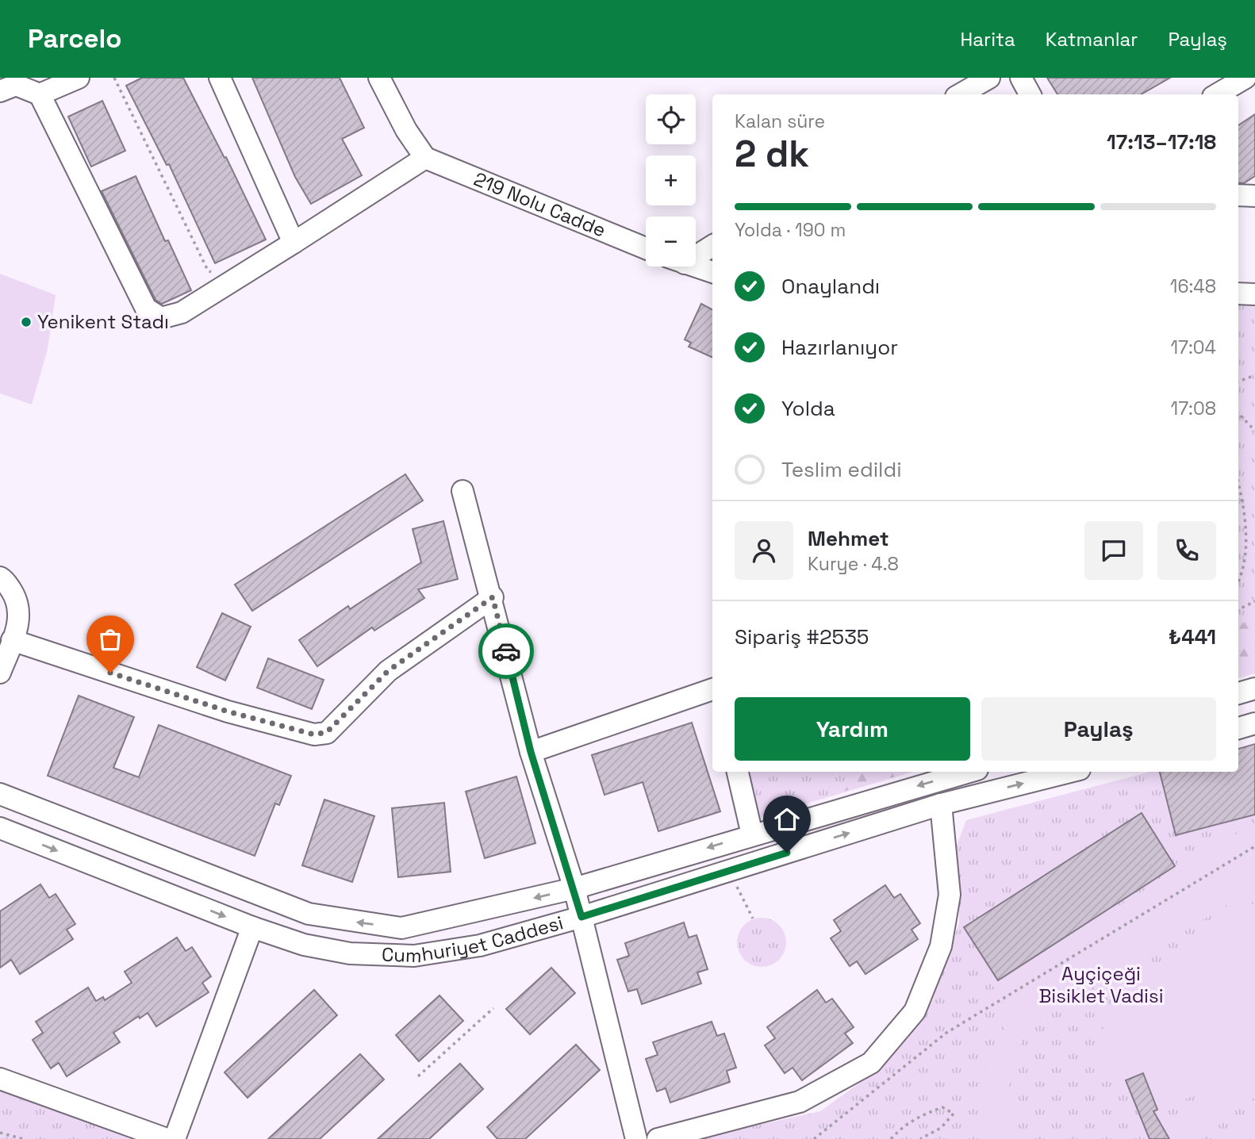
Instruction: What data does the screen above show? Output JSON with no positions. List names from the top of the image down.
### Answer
{
  "streets": {
    "street": ["219 Nolu Cadde", "Cumhuriyet Caddesi"]
  },
  "parks": ["Ayçiçeği Bisiklet Vadisi"],
  "places": ["Yenikent Stadı"],
  "page": {
    "header": "Parcelo",
    "nav": ["Harita", "Katmanlar", "Paylaş"],
    "map_buttons": ["+", "−"],
    "heading": ["2 dk", "Kalan süre", "17:13–17:18"],
    "panel": [
      "Mehmet",
      "Kurye · 4.8",
      "Sipariş #2535",
      "₺441"
    ],
    "bar": "Yolda · 190 m",
    "list": [
      ["Onaylandı", "16:48"],
      ["Hazırlanıyor", "17:04"],
      ["Yolda", "17:08"],
      "Teslim edildi"
    ],
    "buttons": ["Yardım", "Paylaş"]
  }
}
